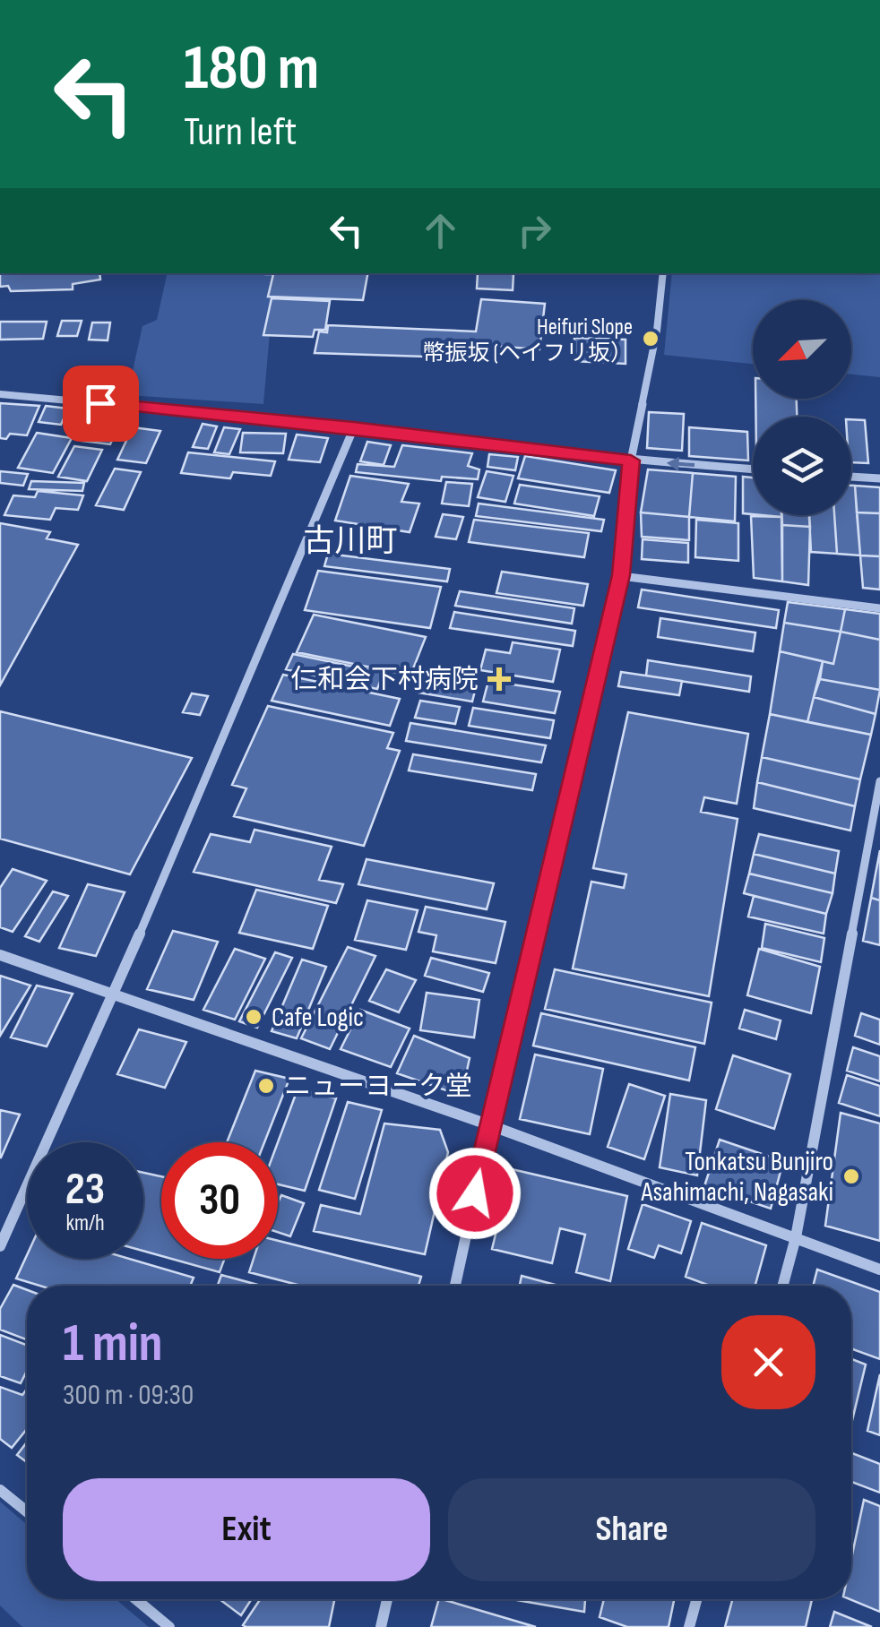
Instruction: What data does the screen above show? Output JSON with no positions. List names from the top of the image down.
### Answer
{
  "districts": ["古川町"],
  "places": {
    "other": [
      "Heifuri Slope 幣振坂 (ヘイフリ坂）",
      "Cafe Logic",
      "ニューヨーク堂",
      "Tonkatsu Bunjiro Asahimachi, Nagasaki"
    ],
    "health": ["仁和会下村病院"]
  },
  "north": "bottom left",
  "page": {
    "turn": ["180 m", "Turn left"],
    "speed": "23 km/h",
    "limit": "30",
    "heading": ["1 min", "300 m · 09:30"],
    "buttons": ["Exit", "Share"]
  }
}
